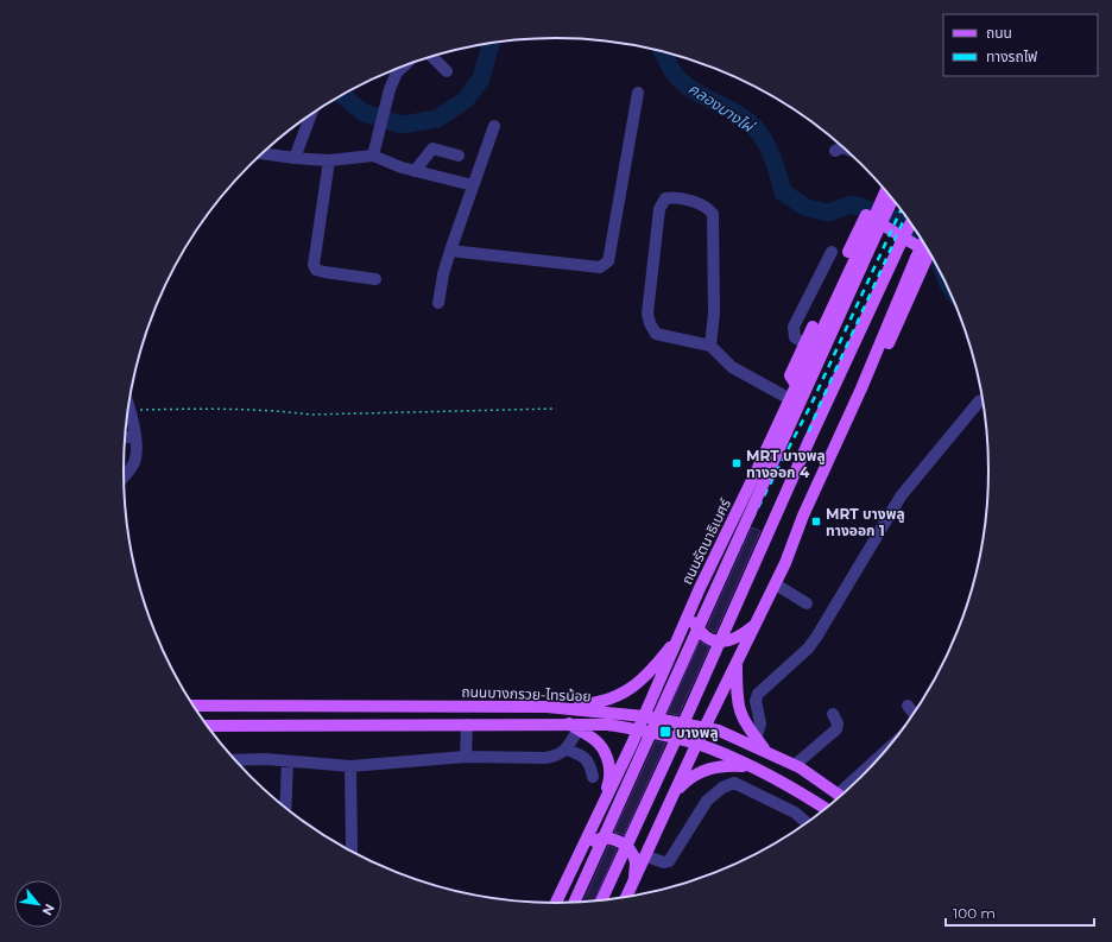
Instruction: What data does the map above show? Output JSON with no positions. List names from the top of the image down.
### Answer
{
  "streets": {
    "main road": ["ถนนรัตนาธิเบศร์", "ถนนบางกรวย-ไทรน้อย"]
  },
  "crossings": [
    ["ถนนรัตนาธิเบศร์", "ถนนบางกรวย-ไทรน้อย"]
  ],
  "water": ["คลองบางไผ่"],
  "places": {
    "transit": ["MRT บางพลู ทางออก 4", "MRT บางพลู ทางออก 1", "บางพลู"]
  },
  "legend": ["ถนน", "ทางรถไฟ"],
  "scale_bar": "100 m",
  "north": "bottom right"
}
